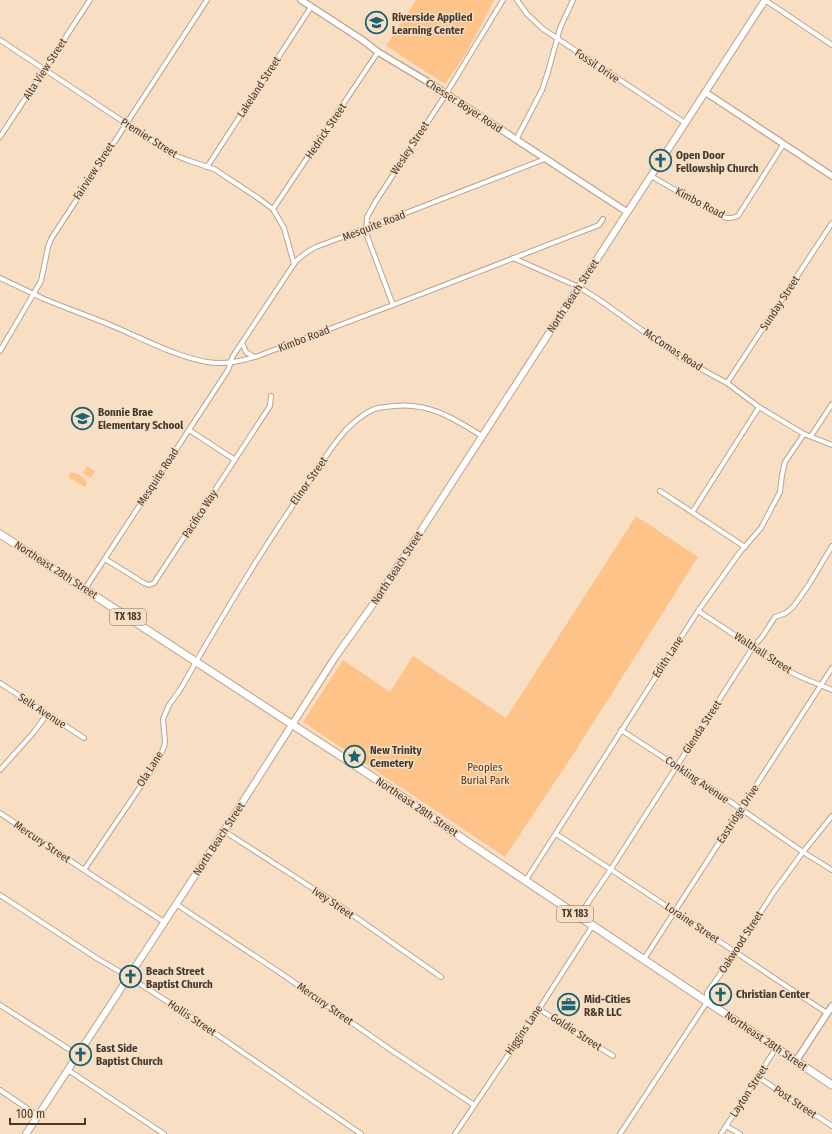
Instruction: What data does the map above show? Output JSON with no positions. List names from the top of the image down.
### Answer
{
  "streets": {
    "main road": ["North Beach Street", "Northeast 28th Street", "TX 183"],
    "street": [
      "Fossil Drive",
      "Alta View Street",
      "Lakeland Street",
      "Chesser Boyer Road",
      "Hedrick Street",
      "Premier Street",
      "Wesley Street",
      "Fairview Street",
      "Kimbo Road",
      "Mesquite Road",
      "Sunday Street",
      "McComas Road",
      "Elinor Street",
      "Pacifico Way",
      "Walthall Street",
      "Edith Lane",
      "Selk Avenue",
      "Glenda Street",
      "Ola Lane",
      "Conkling Avenue",
      "Eastridge Drive",
      "Mercury Street",
      "Ivey Street",
      "Loraine Street",
      "Oakwood Street",
      "Hollis Street",
      "Higgins Lane",
      "Goldie Street",
      "Layton Street",
      "Post Street"
    ]
  },
  "crossings": [
    ["Fossil Drive", "North Beach Street"],
    ["Alta View Street", "Premier Street"],
    ["Lakeland Street", "Chesser Boyer Road"],
    ["Lakeland Street", "Premier Street"],
    ["Chesser Boyer Road", "Hedrick Street"],
    ["Chesser Boyer Road", "Wesley Street"],
    ["Chesser Boyer Road", "Mesquite Road"],
    ["Chesser Boyer Road", "North Beach Street"],
    ["Hedrick Street", "Premier Street"],
    ["Premier Street", "Fairview Street"],
    ["Premier Street", "Mesquite Road"],
    ["Wesley Street", "Mesquite Road"],
    ["Fairview Street", "Kimbo Road"],
    ["Kimbo Road", "Mesquite Road"],
    ["Kimbo Road", "North Beach Street"],
    ["Kimbo Road", "McComas Road"],
    ["Mesquite Road", "Pacifico Way"],
    ["Mesquite Road", "Northeast 28th Street"],
    ["North Beach Street", "McComas Road"],
    ["North Beach Street", "Elinor Street"],
    ["North Beach Street", "Northeast 28th Street"],
    ["North Beach Street", "Mercury Street"],
    ["North Beach Street", "Ivey Street"],
    ["North Beach Street", "Hollis Street"],
    ["Sunday Street", "McComas Road"],
    ["McComas Road", "Edith Lane"],
    ["Elinor Street", "Northeast 28th Street"],
    ["Elinor Street", "Ola Lane"],
    ["Northeast 28th Street", "Edith Lane"],
    ["Northeast 28th Street", "Glenda Street"],
    ["Northeast 28th Street", "Ola Lane"],
    ["Northeast 28th Street", "Eastridge Drive"],
    ["Northeast 28th Street", "Oakwood Street"],
    ["Northeast 28th Street", "Higgins Lane"],
    ["Northeast 28th Street", "Layton Street"],
    ["Walthall Street", "Edith Lane"],
    ["Walthall Street", "Glenda Street"],
    ["Walthall Street", "Eastridge Drive"],
    ["Edith Lane", "Conkling Avenue"],
    ["Edith Lane", "Loraine Street"],
    ["Glenda Street", "Conkling Avenue"],
    ["Glenda Street", "Loraine Street"],
    ["Ola Lane", "Mercury Street"],
    ["Conkling Avenue", "Eastridge Drive"],
    ["Conkling Avenue", "Oakwood Street"],
    ["Eastridge Drive", "Loraine Street"],
    ["Mercury Street", "Higgins Lane"],
    ["Loraine Street", "Oakwood Street"],
    ["Higgins Lane", "Goldie Street"],
    ["Layton Street", "Post Street"]
  ],
  "parks": ["Peoples Burial Park"],
  "places": {
    "school or university": ["Riverside Applied Learning Center", "Bonnie Brae Elementary School"],
    "church": [
      "Open Door Fellowship Church",
      "Beach Street Baptist Church",
      "Christian Center",
      "East Side Baptist Church"
    ],
    "place": ["New Trinity Cemetery"],
    "office": ["Mid-Cities R&R LLC"]
  },
  "scale_bar": "100 m"
}
